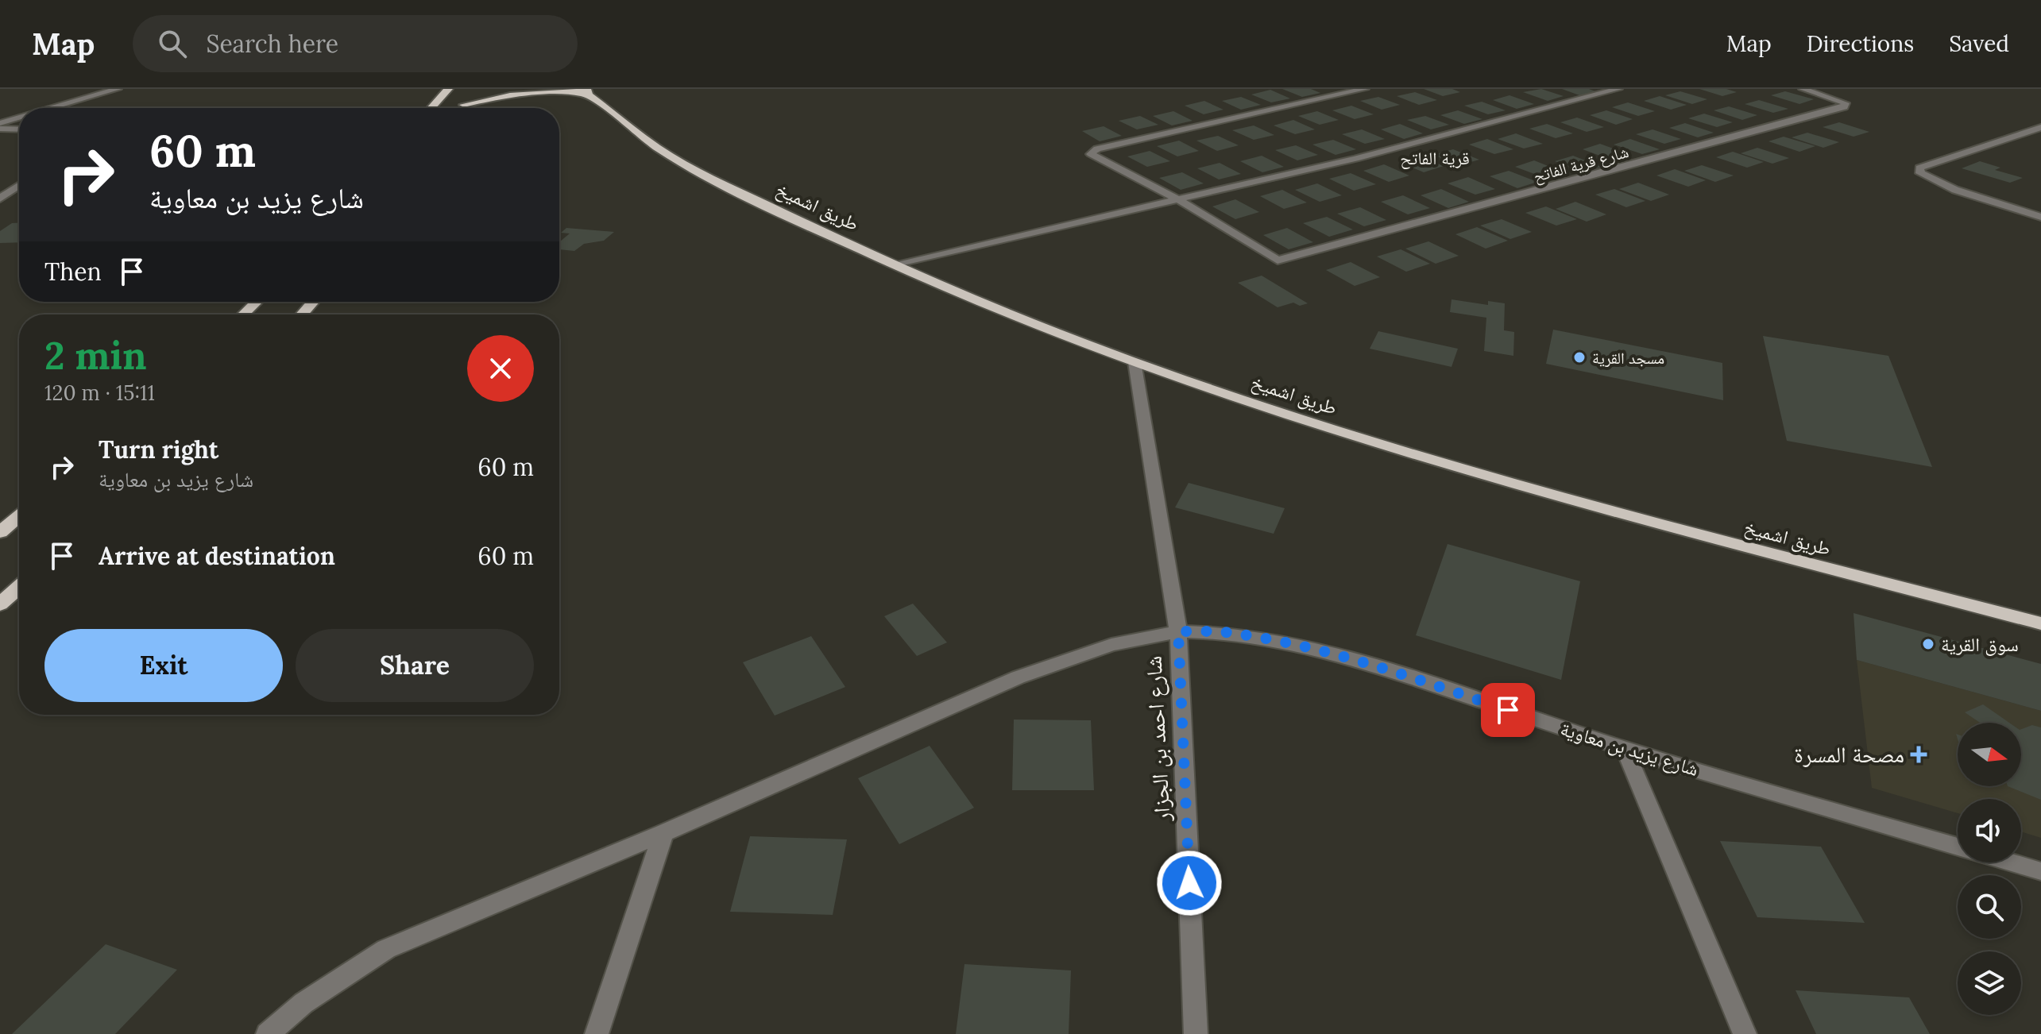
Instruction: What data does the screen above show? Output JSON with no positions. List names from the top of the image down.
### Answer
{
  "streets": {
    "highway": ["طريق اشميخ"],
    "street": ["شارع قرية الفاتح", "شارع احمد بن الجزار", "شارع يزيد بن معاوية"]
  },
  "crossings": [
    ["طريق اشميخ", "شارع احمد بن الجزار"],
    ["شارع احمد بن الجزار", "شارع يزيد بن معاوية"]
  ],
  "districts": ["قرية الفاتح"],
  "places": {
    "other": ["مسجد القرية", "سوق القرية"],
    "health": ["مصحة المسرة"]
  },
  "north": "right",
  "page": {
    "header": "Map",
    "search": "Search here",
    "nav": ["Map", "Directions", "Saved"],
    "turn": ["60 m", "شارع يزيد بن معاوية"],
    "then": "Then",
    "heading": ["2 min", "120 m · 15:11"],
    "list": [
      {
        "name": "Turn right",
        "note": "شارع يزيد بن معاوية",
        "value": "60 m"
      },
      {
        "name": "Arrive at destination",
        "value": "60 m"
      }
    ],
    "buttons": ["Exit", "Share"]
  }
}
